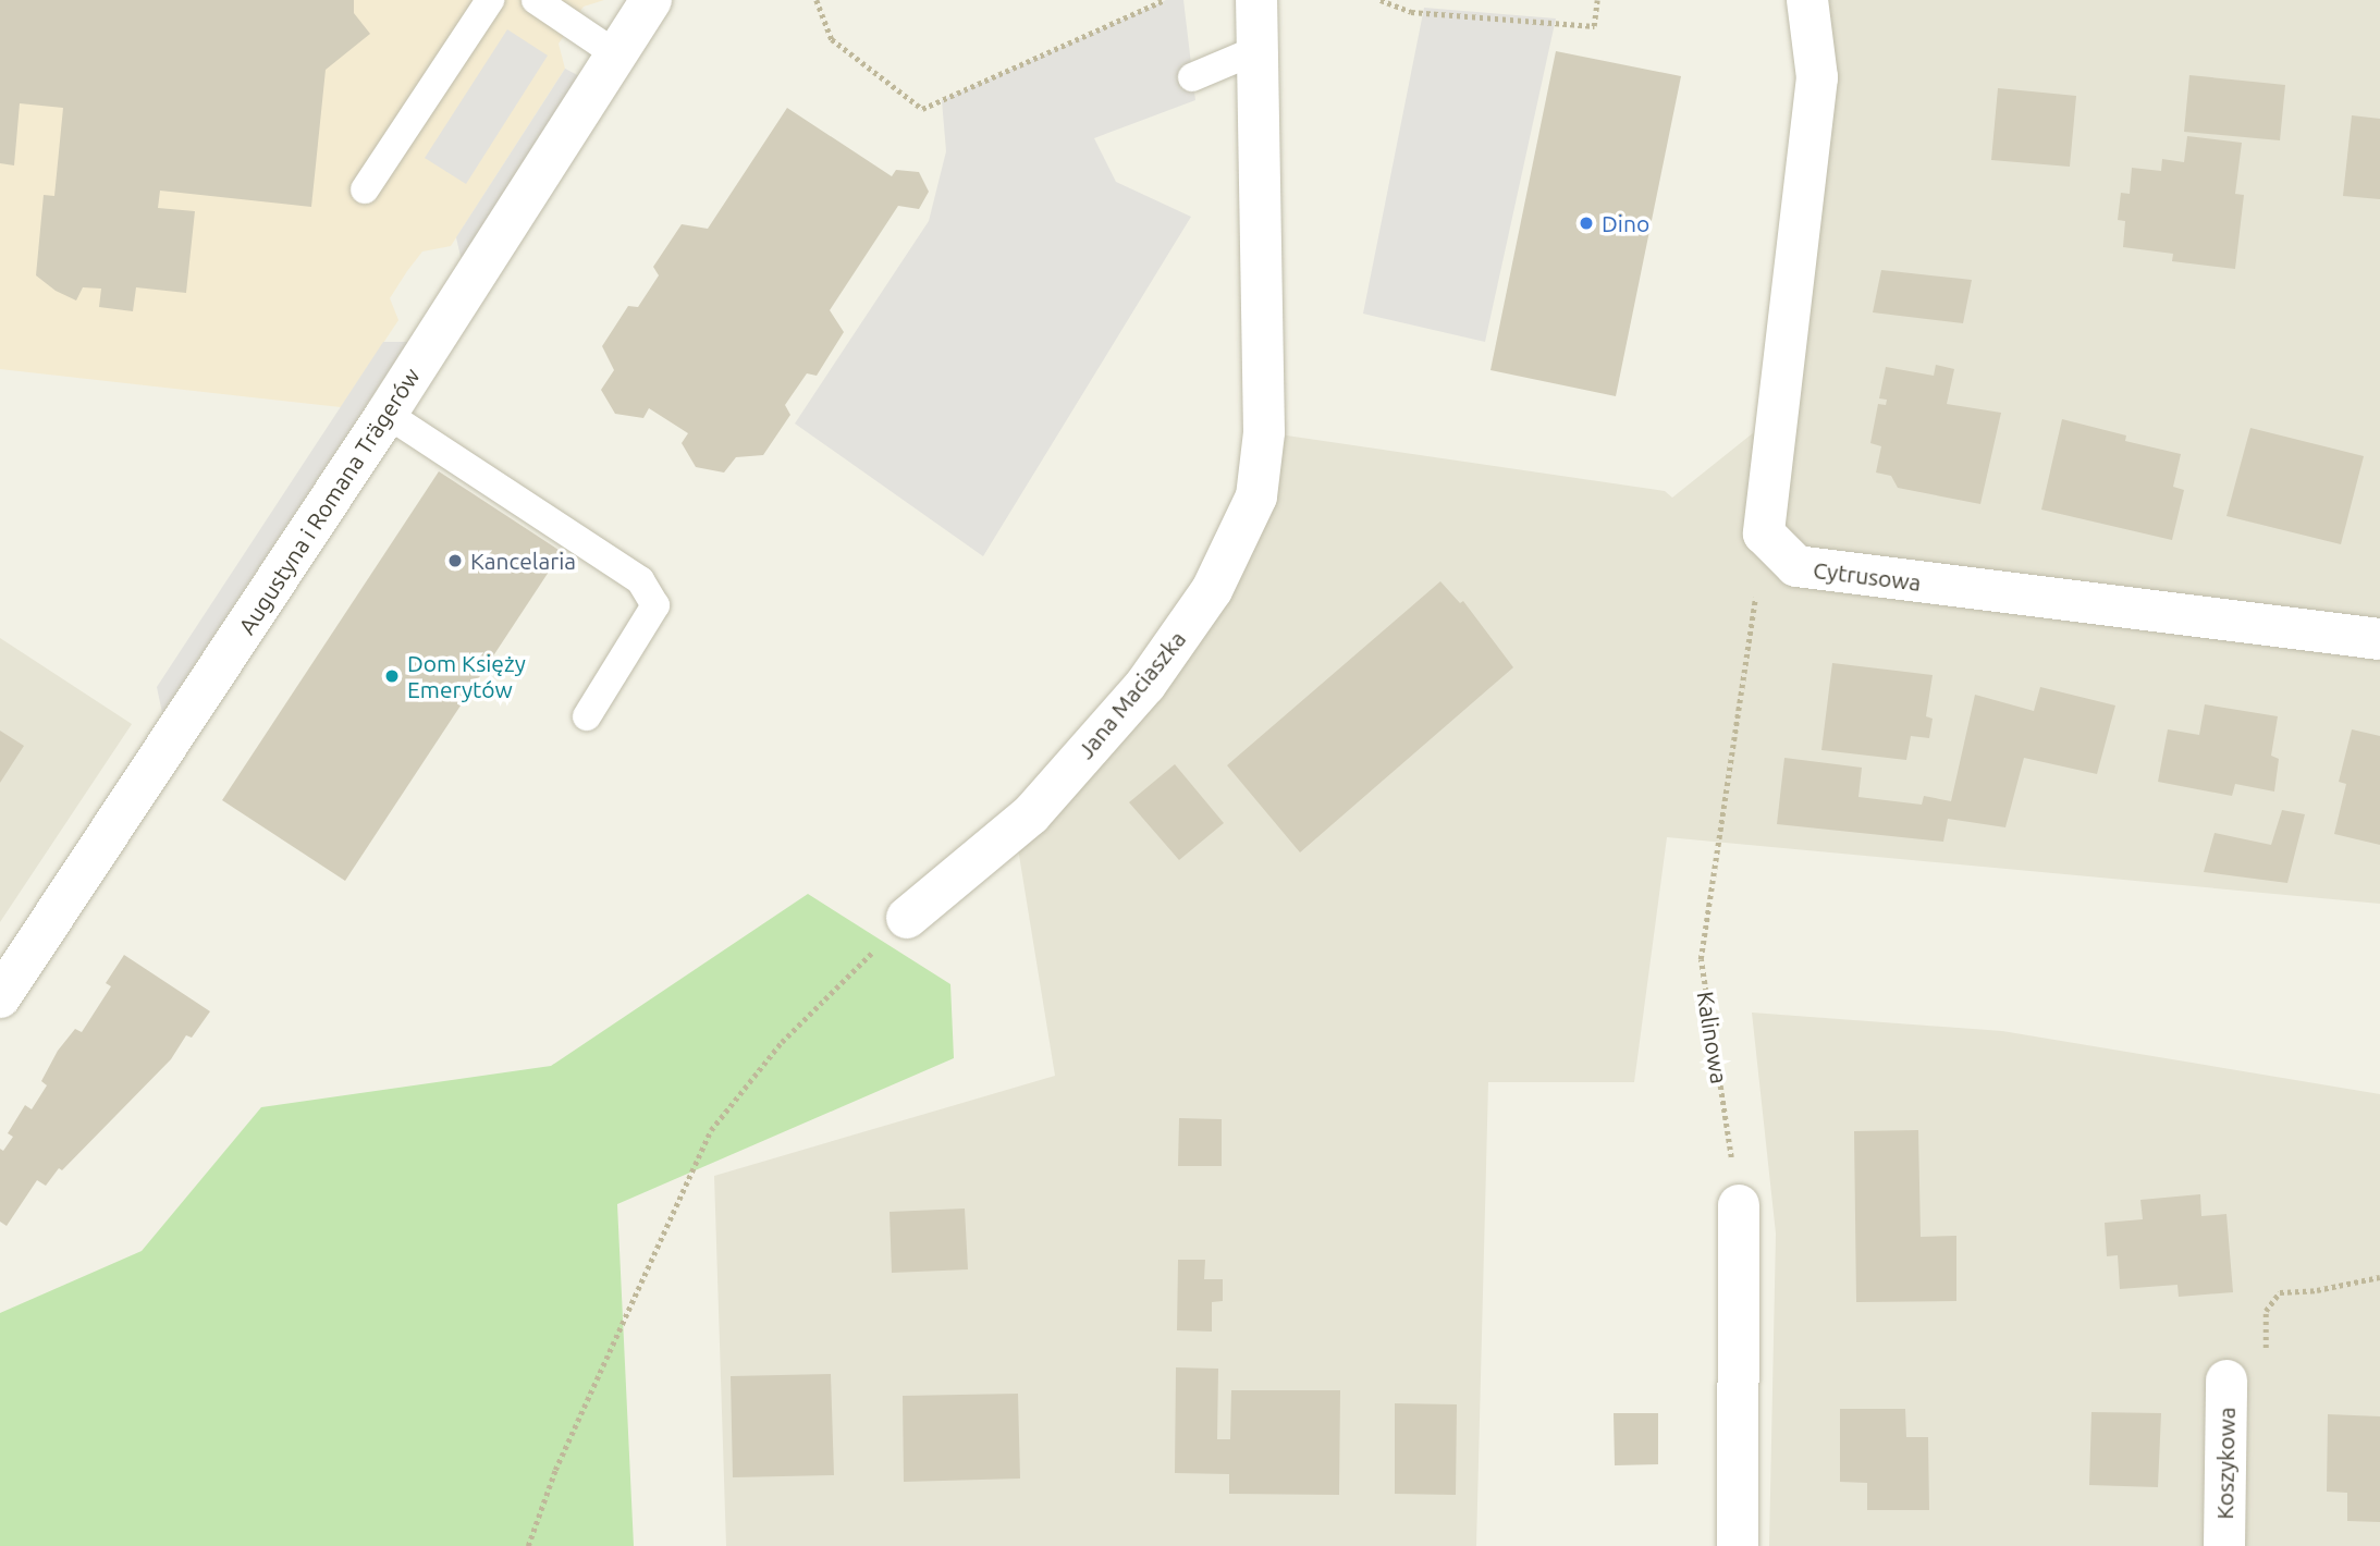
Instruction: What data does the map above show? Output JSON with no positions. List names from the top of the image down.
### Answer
{
  "streets": {
    "street": [
      "Augustyna i Romana Trägerów",
      "Cytrusowa",
      "Jana Maciaszka",
      "Koszykowa"
    ],
    "path": ["Kalinowa"]
  },
  "crossings": [
    ["Cytrusowa", "Kalinowa"]
  ],
  "places": ["Dino", "Kancelaria", "Dom Księży Emerytów"]
}
